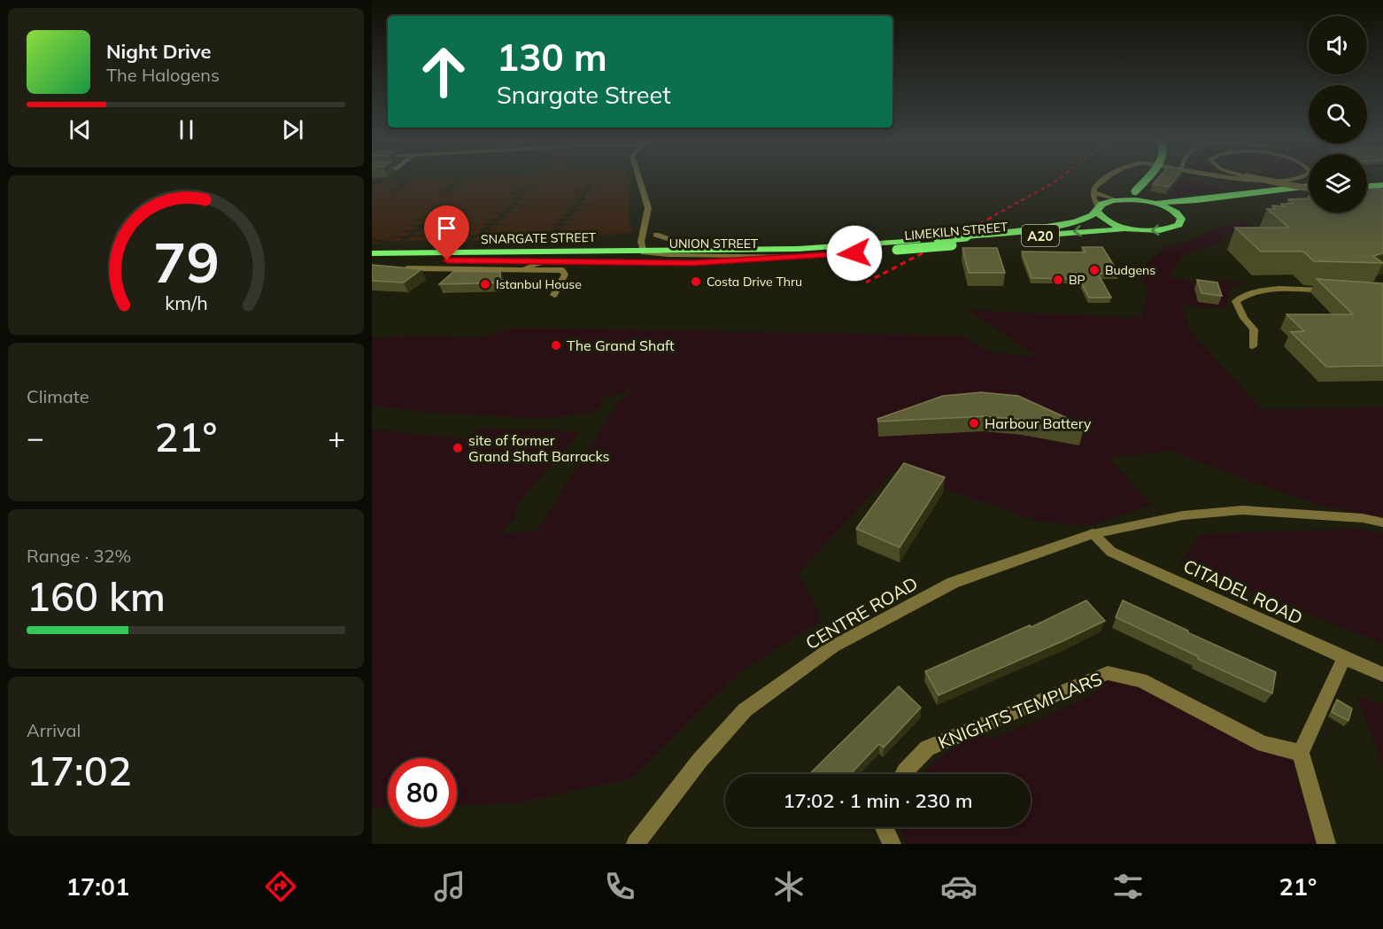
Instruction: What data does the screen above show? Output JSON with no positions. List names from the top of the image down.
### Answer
{
  "streets": {
    "highway": ["LIMEKILN STREET", "A20", "SNARGATE STREET"],
    "street": [
      "UNION STREET",
      "CITADEL ROAD",
      "CENTRE ROAD",
      "KNIGHTS TEMPLARS"
    ]
  },
  "crossings": [
    ["LIMEKILN STREET", "A20"],
    ["LIMEKILN STREET", "SNARGATE STREET"],
    ["LIMEKILN STREET", "UNION STREET"],
    ["A20", "SNARGATE STREET"],
    ["A20", "UNION STREET"],
    ["SNARGATE STREET", "UNION STREET"],
    ["CITADEL ROAD", "CENTRE ROAD"]
  ],
  "places": [
    "Budgens",
    "BP",
    "Costa Drive Thru",
    "Istanbul House",
    "The Grand Shaft",
    "Harbour Battery",
    "site of former Grand Shaft Barracks"
  ],
  "page": {
    "turn": ["130 m", "Snargate Street"],
    "song": ["Night Drive", "The Halogens"],
    "tile": [
      "Climate",
      ["Range · 32%", "160 km"],
      ["Arrival", "17:02"]
    ],
    "heat": ["−", "21°", "+"],
    "limit": "80",
    "trip": "17:02 · 1 min · 230 m",
    "tabs": ["17:01", "21°"],
    "gauge": ["79", "km/h"]
  }
}
